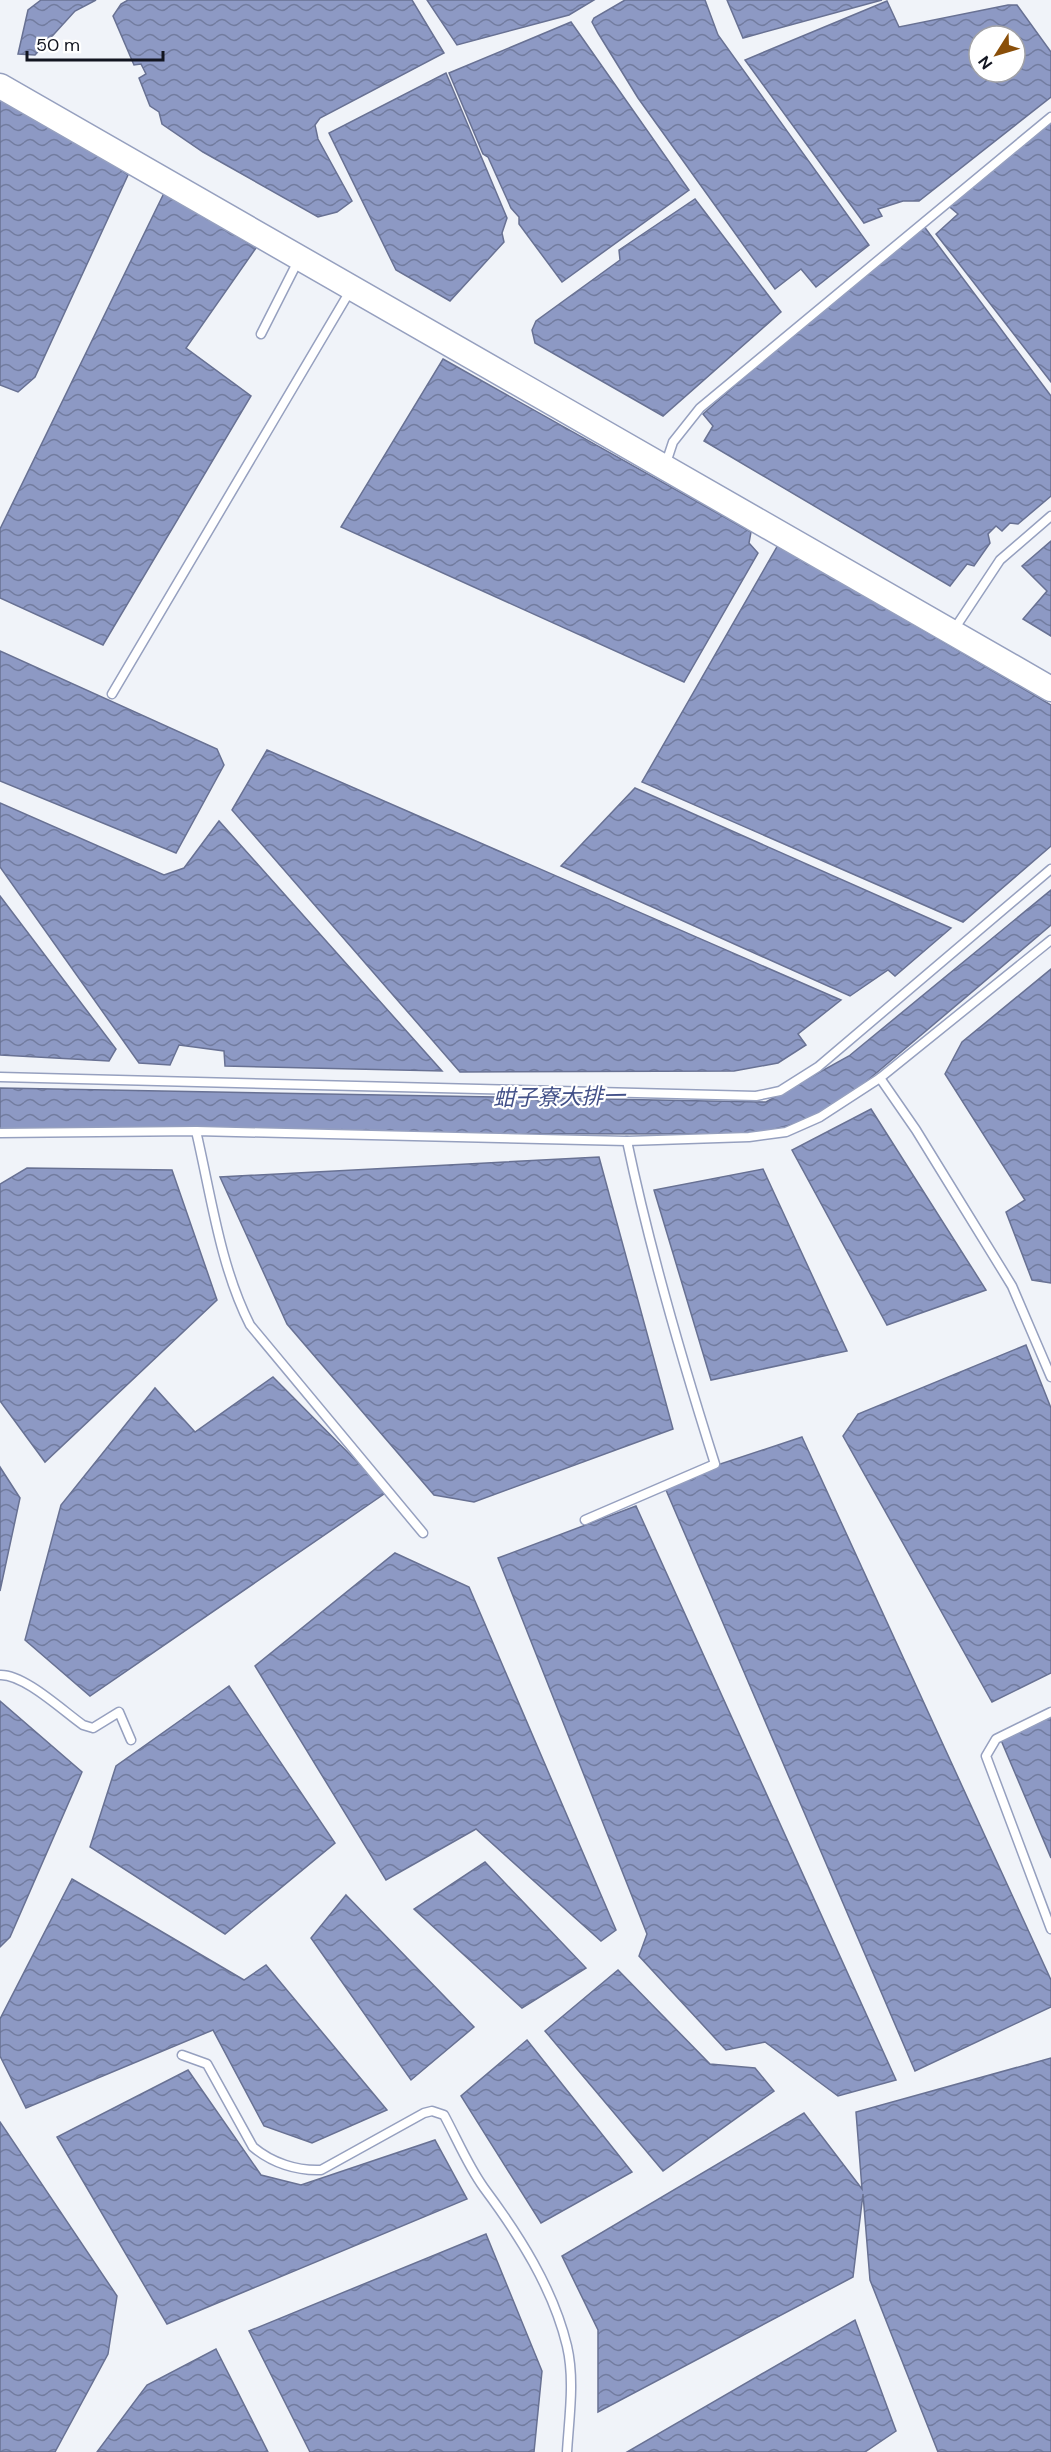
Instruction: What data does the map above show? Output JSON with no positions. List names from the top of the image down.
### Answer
{
  "water": ["蚶子寮大排一"],
  "scale_bar": "50 m",
  "north": "bottom left"
}
